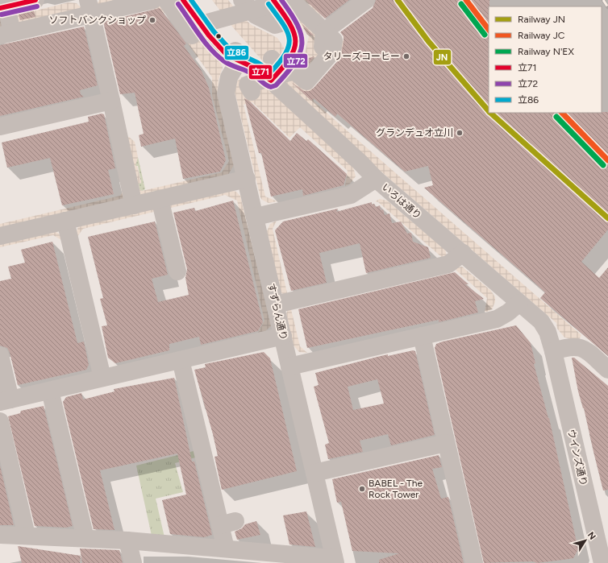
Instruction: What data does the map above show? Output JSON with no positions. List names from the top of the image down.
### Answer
{
  "streets": {
    "street": ["いろは通り", "すずらん通り", "ウインズ通り"]
  },
  "crossings": [
    ["いろは通り", "すずらん通り"],
    ["いろは通り", "ウインズ通り"]
  ],
  "places": [
    "ソフトバンクショップ",
    "タリーズコーヒー",
    "グランデュオ立川",
    "BABEL - The Rock Tower"
  ],
  "lines": [
    "rail line JN",
    "rail line JC",
    "transit line 立71",
    "transit line 立72",
    "transit line 立86",
    "rail line N'EX"
  ],
  "legend": [
    "Railway JN",
    "Railway JC",
    "Railway N'EX",
    "立71",
    "立72",
    "立86"
  ],
  "north": "top right"
}
